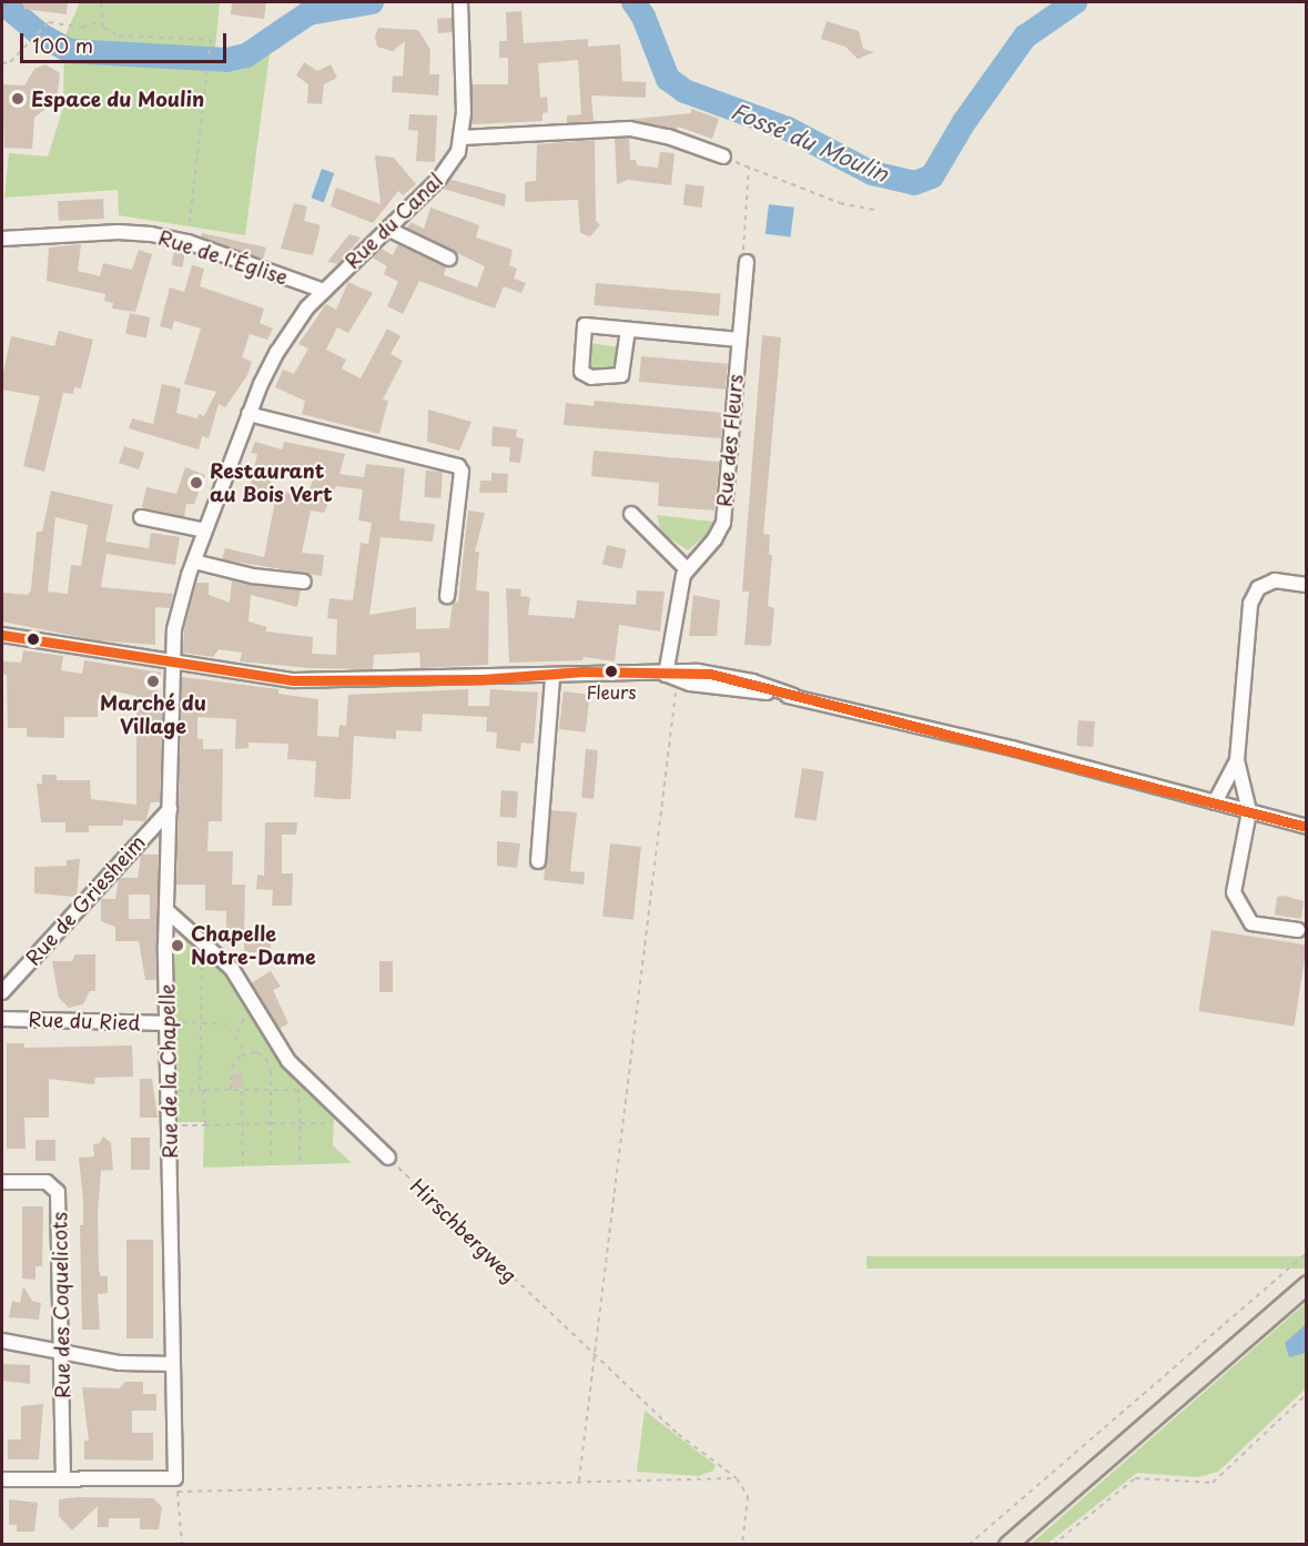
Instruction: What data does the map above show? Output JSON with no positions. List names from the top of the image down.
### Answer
{
  "streets": {
    "street": [
      "Rue du Canal",
      "Rue de l'Église",
      "Rue des Fleurs",
      "Rue de Griesheim",
      "Rue du Ried",
      "Rue de la Chapelle",
      "Rue des Coquelicots"
    ],
    "path": ["Hirschbergweg"]
  },
  "crossings": [
    ["Rue du Canal", "Rue de l'Église"],
    ["Rue du Canal", "Rue de la Chapelle"],
    ["Rue de Griesheim", "Rue de la Chapelle"],
    ["Rue du Ried", "Rue de la Chapelle"]
  ],
  "water": ["Fossé du Moulin"],
  "places": [
    "Espace du Moulin",
    "Restaurant au Bois Vert",
    "Fleurs",
    "Marché du Village",
    "Chapelle Notre-Dame"
  ],
  "scale_bar": "100 m"
}
